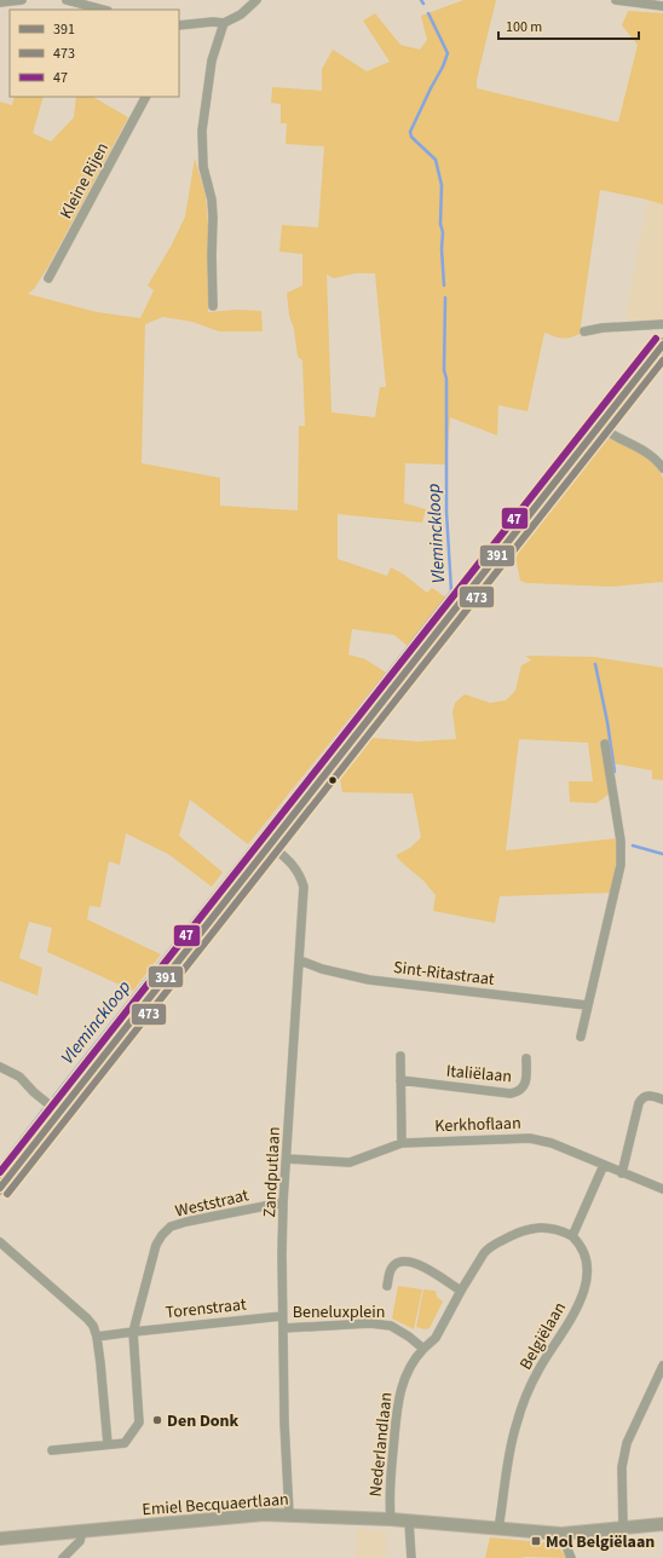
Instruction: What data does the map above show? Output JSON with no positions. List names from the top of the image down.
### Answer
{
  "streets": {
    "street": [
      "Kleine Rijen",
      "Sint-Ritastraat",
      "Italiëlaan",
      "Kerkhoflaan",
      "Zandputlaan",
      "Weststraat",
      "Torenstraat",
      "Beneluxplein",
      "Belgiëlaan",
      "Nederlandlaan",
      "Emiel Becquaertlaan"
    ]
  },
  "crossings": [
    ["Sint-Ritastraat", "Zandputlaan"],
    ["Kerkhoflaan", "Zandputlaan"],
    ["Zandputlaan", "Weststraat"],
    ["Zandputlaan", "Torenstraat"],
    ["Zandputlaan", "Beneluxplein"],
    ["Zandputlaan", "Emiel Becquaertlaan"],
    ["Weststraat", "Torenstraat"],
    ["Beneluxplein", "Nederlandlaan"],
    ["Belgiëlaan", "Emiel Becquaertlaan"],
    ["Nederlandlaan", "Emiel Becquaertlaan"]
  ],
  "water": ["Vleminckloop"],
  "places": {
    "other": ["Den Donk"],
    "transit": ["Mol Belgiëlaan"]
  },
  "lines": ["transit line 47", "transit line 391", "transit line 473"],
  "legend": ["391", "473", "47"],
  "scale_bar": "100 m"
}
